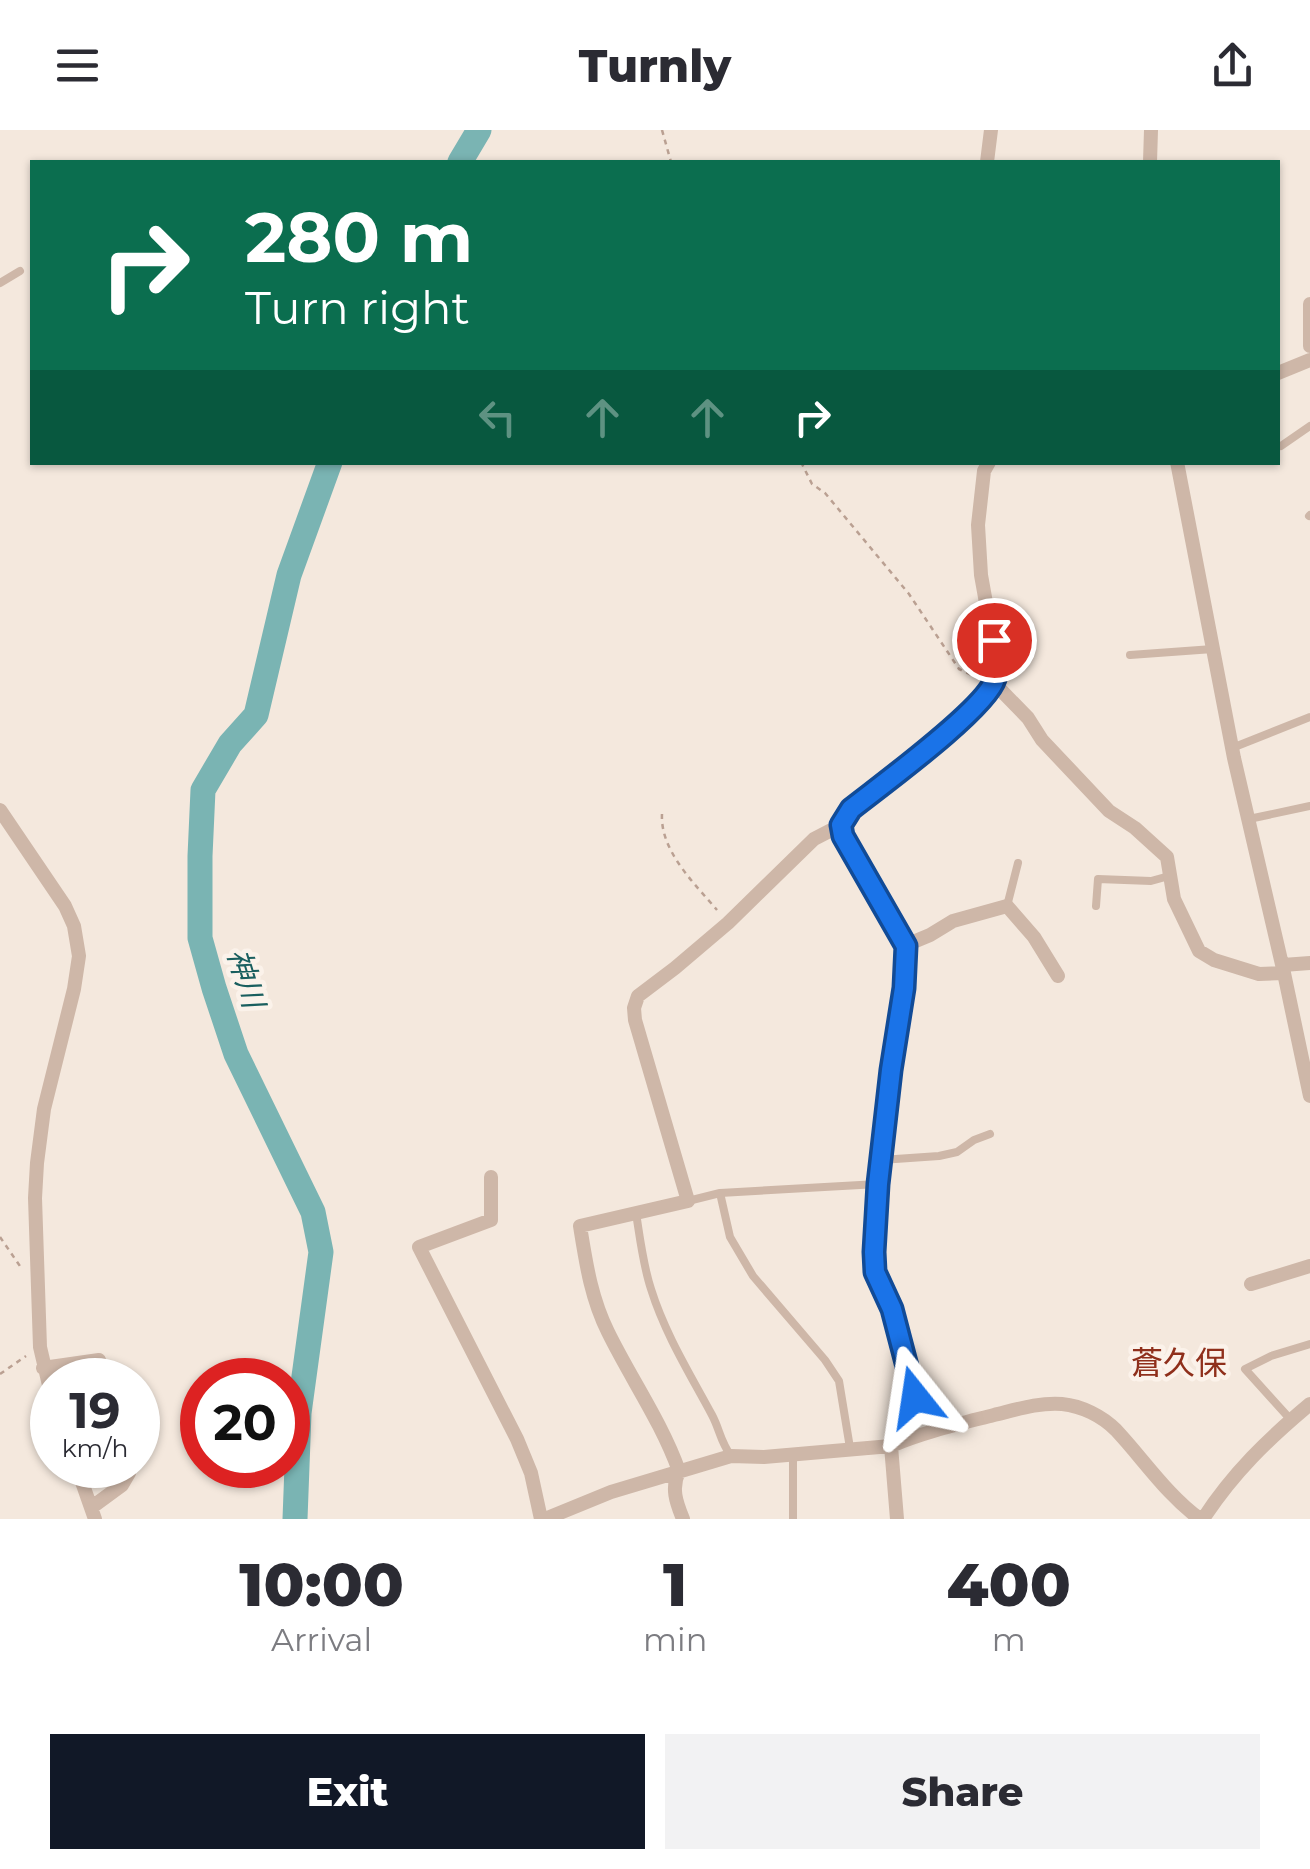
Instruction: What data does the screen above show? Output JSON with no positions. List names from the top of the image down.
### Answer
{
  "districts": ["蒼久保"],
  "water": ["神川"],
  "page": {
    "header": "Turnly",
    "turn": ["280 m", "Turn right"],
    "speed": "19 km/h",
    "limit": "20",
    "eta": [
      "10:00",
      "Arrival",
      "1",
      "min",
      "400",
      "m"
    ],
    "buttons": ["Exit", "Share"]
  }
}
